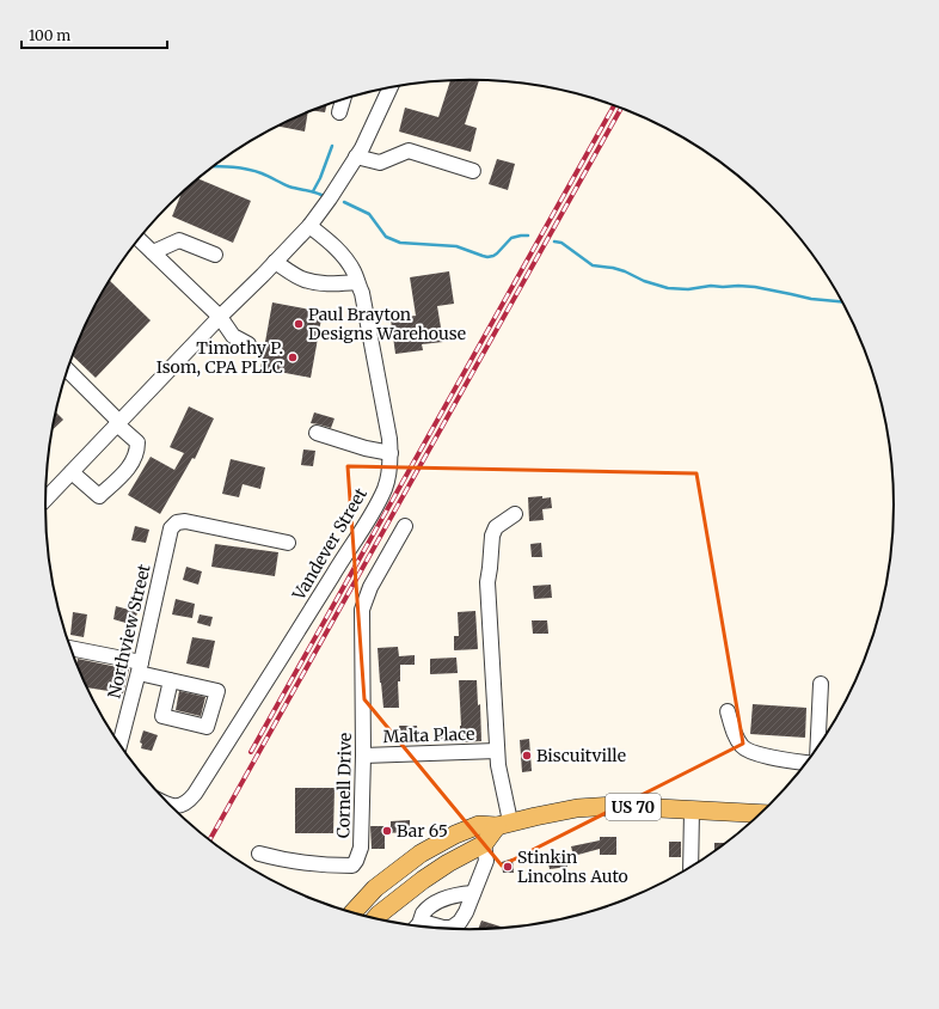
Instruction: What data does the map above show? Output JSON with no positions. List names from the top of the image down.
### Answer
{
  "streets": {
    "main road": ["US 70"],
    "street": [
      "Vandever Street",
      "Northview Street",
      "Malta Place",
      "Cornell Drive"
    ]
  },
  "crossings": [
    ["Malta Place", "Cornell Drive"]
  ],
  "places": [
    "Paul Brayton Designs Warehouse",
    "Timothy P. Isom, CPA PLLC",
    "Biscuitville",
    "Bar 65",
    "Stinkin Lincolns Auto"
  ],
  "scale_bar": "100 m"
}
